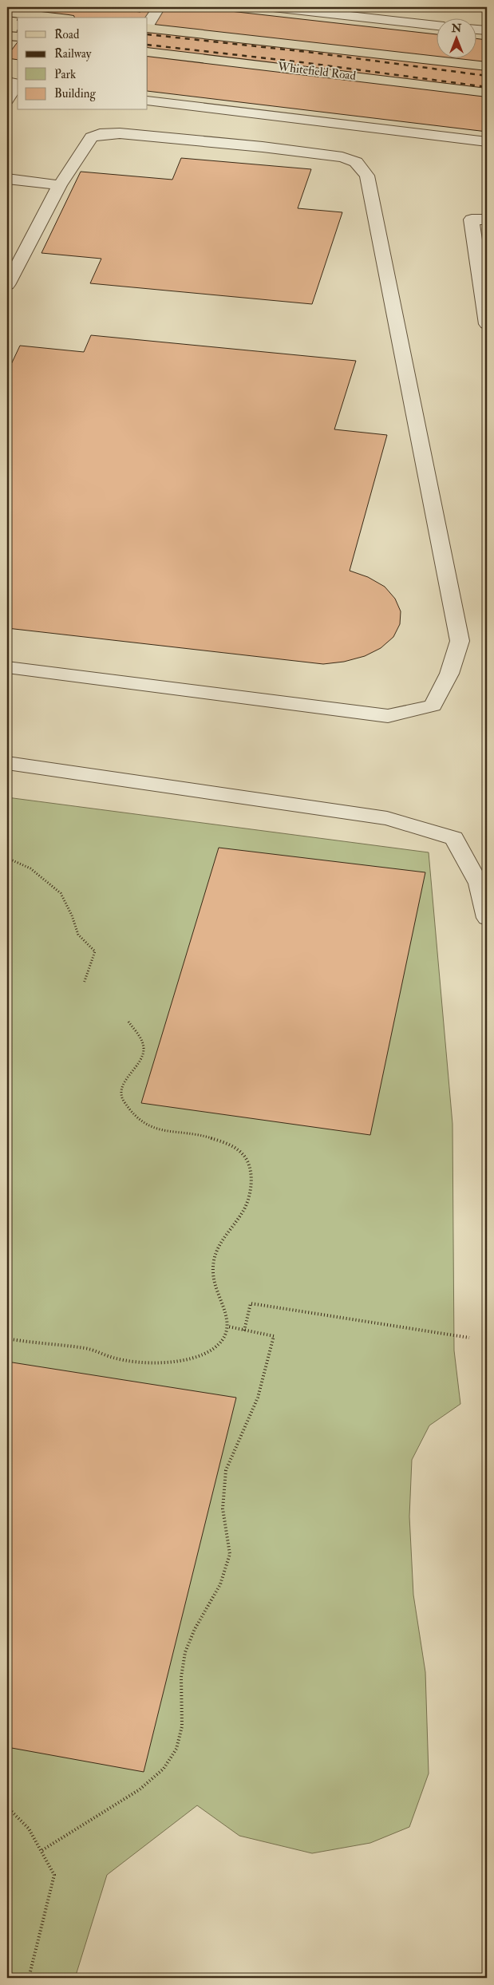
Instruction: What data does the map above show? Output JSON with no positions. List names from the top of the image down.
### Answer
{
  "streets": {
    "main road": ["Whitefield Road"]
  },
  "legend": [
    "Road",
    "Railway",
    "Park",
    "Building"
  ],
  "north": "top"
}
